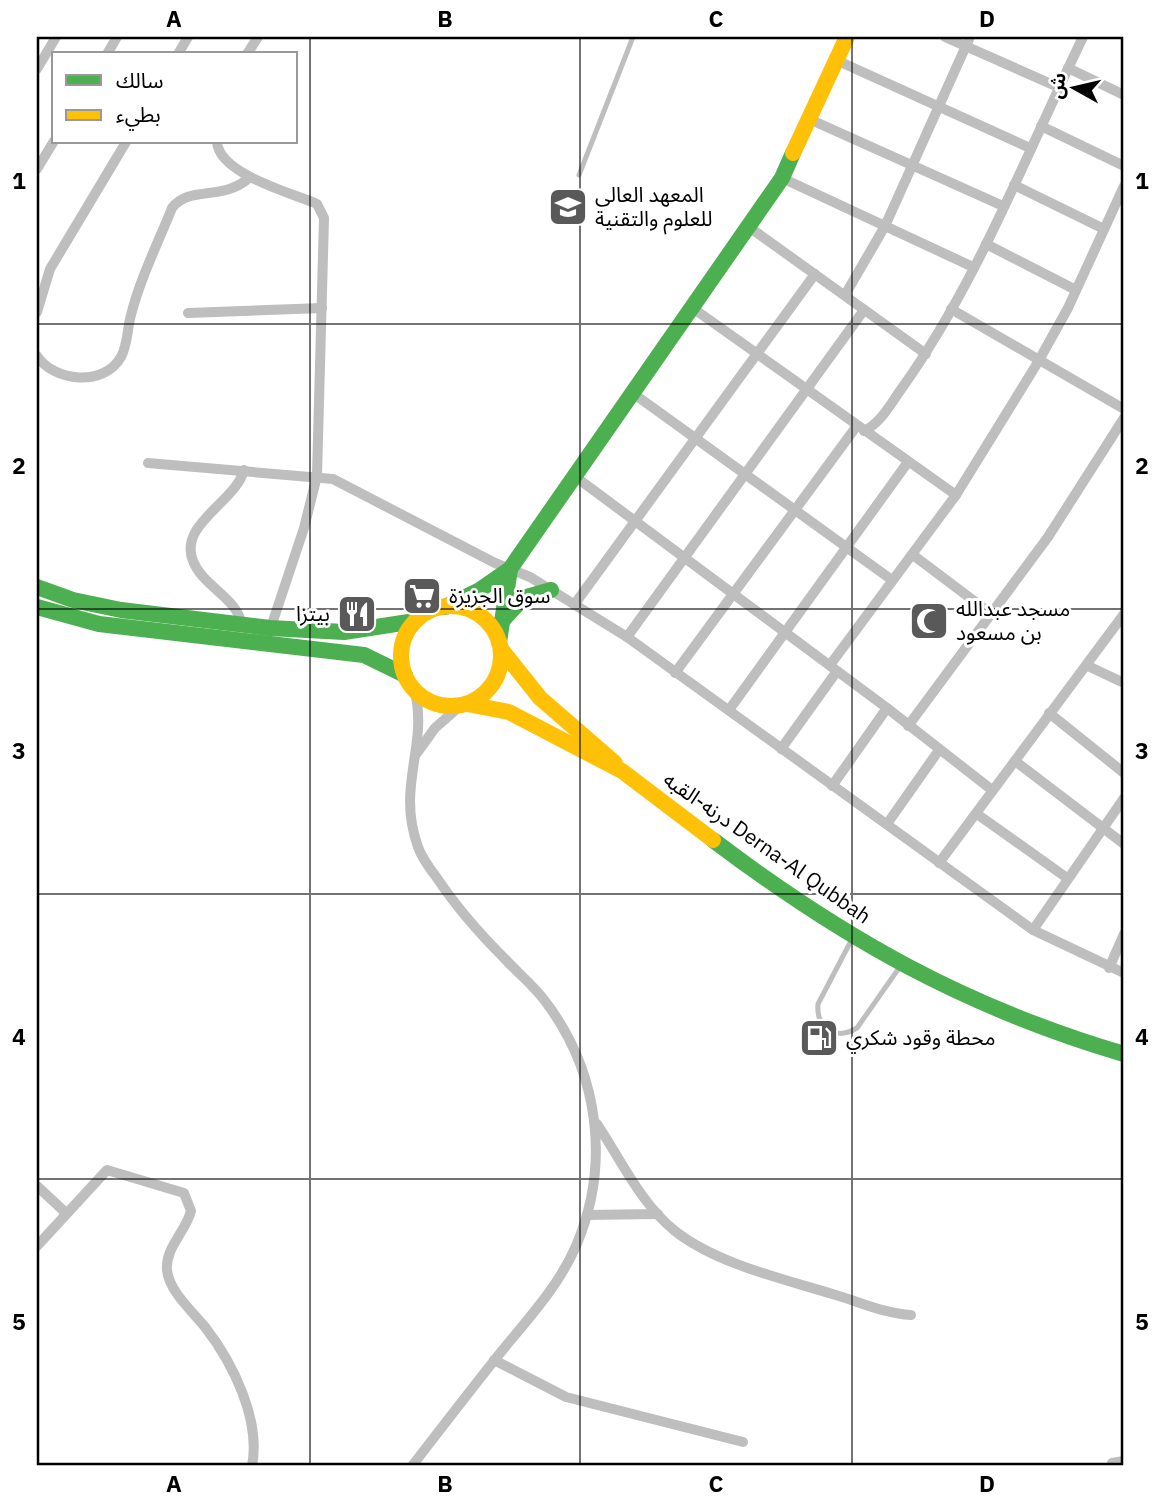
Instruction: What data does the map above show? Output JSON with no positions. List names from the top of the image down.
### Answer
{
  "streets": {
    "main road": ["درنه-القبه Derna-Al Qubbah"]
  },
  "places": {
    "school or university": ["المعهد العالي للعلوم والتقنية"],
    "supermarket": ["سوق الجزيزة"],
    "restaurant": ["بيتزا"],
    "mosque": ["مسجد عبدالله بن مسعود"],
    "fuel station": ["محطة وقود شكري"]
  },
  "legend": ["سالك", "بطيء"],
  "north": "left",
  "grid": {
    "columns": [
      "A",
      "B",
      "C",
      "D"
    ],
    "rows": [
      "1",
      "2",
      "3",
      "4",
      "5"
    ]
  }
}
